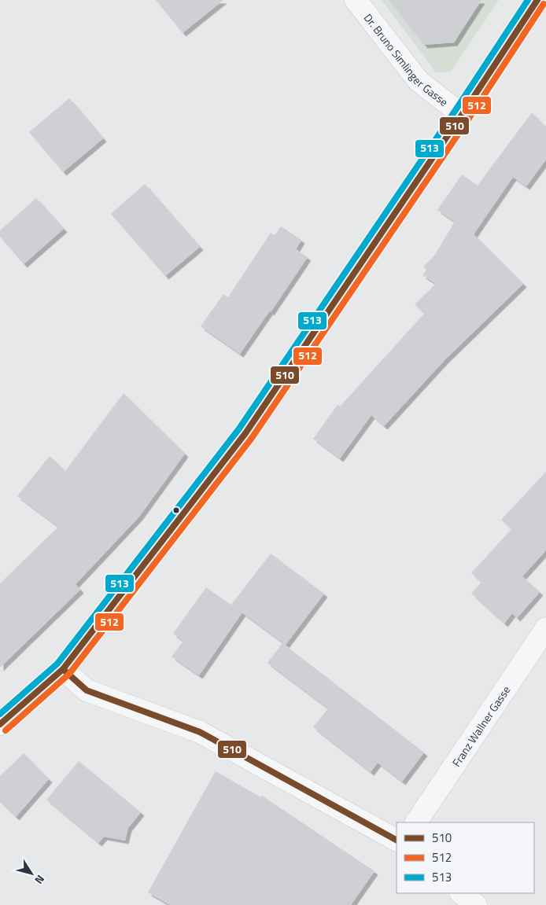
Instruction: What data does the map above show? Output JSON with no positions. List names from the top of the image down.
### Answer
{
  "streets": {
    "street": ["Dr. Bruno Simlinger Gasse", "Franz Wallner Gasse"]
  },
  "lines": ["transit line 510", "transit line 513", "transit line 512"],
  "legend": ["510", "512", "513"],
  "north": "bottom right"
}
